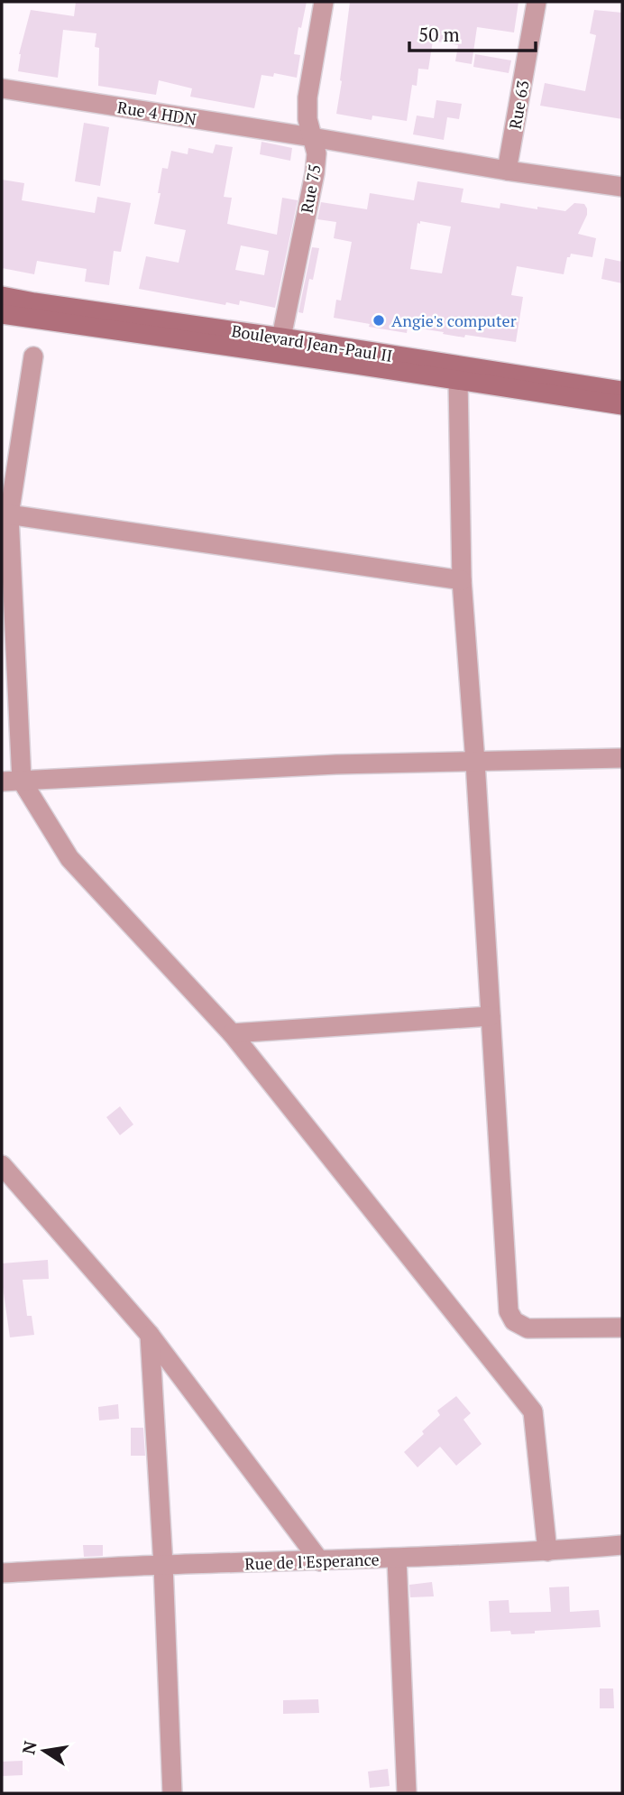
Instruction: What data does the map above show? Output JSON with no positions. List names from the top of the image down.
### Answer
{
  "streets": {
    "main road": ["Boulevard Jean-Paul II"],
    "street": [
      "Rue 63",
      "Rue 4 HDN",
      "Rue 75",
      "Rue de l'Esperance"
    ]
  },
  "crossings": [
    ["Rue 63", "Rue 4 HDN"],
    ["Rue 4 HDN", "Rue 75"],
    ["Rue 75", "Boulevard Jean-Paul II"]
  ],
  "places": ["Angie's computer"],
  "scale_bar": "50 m",
  "north": "left"
}
